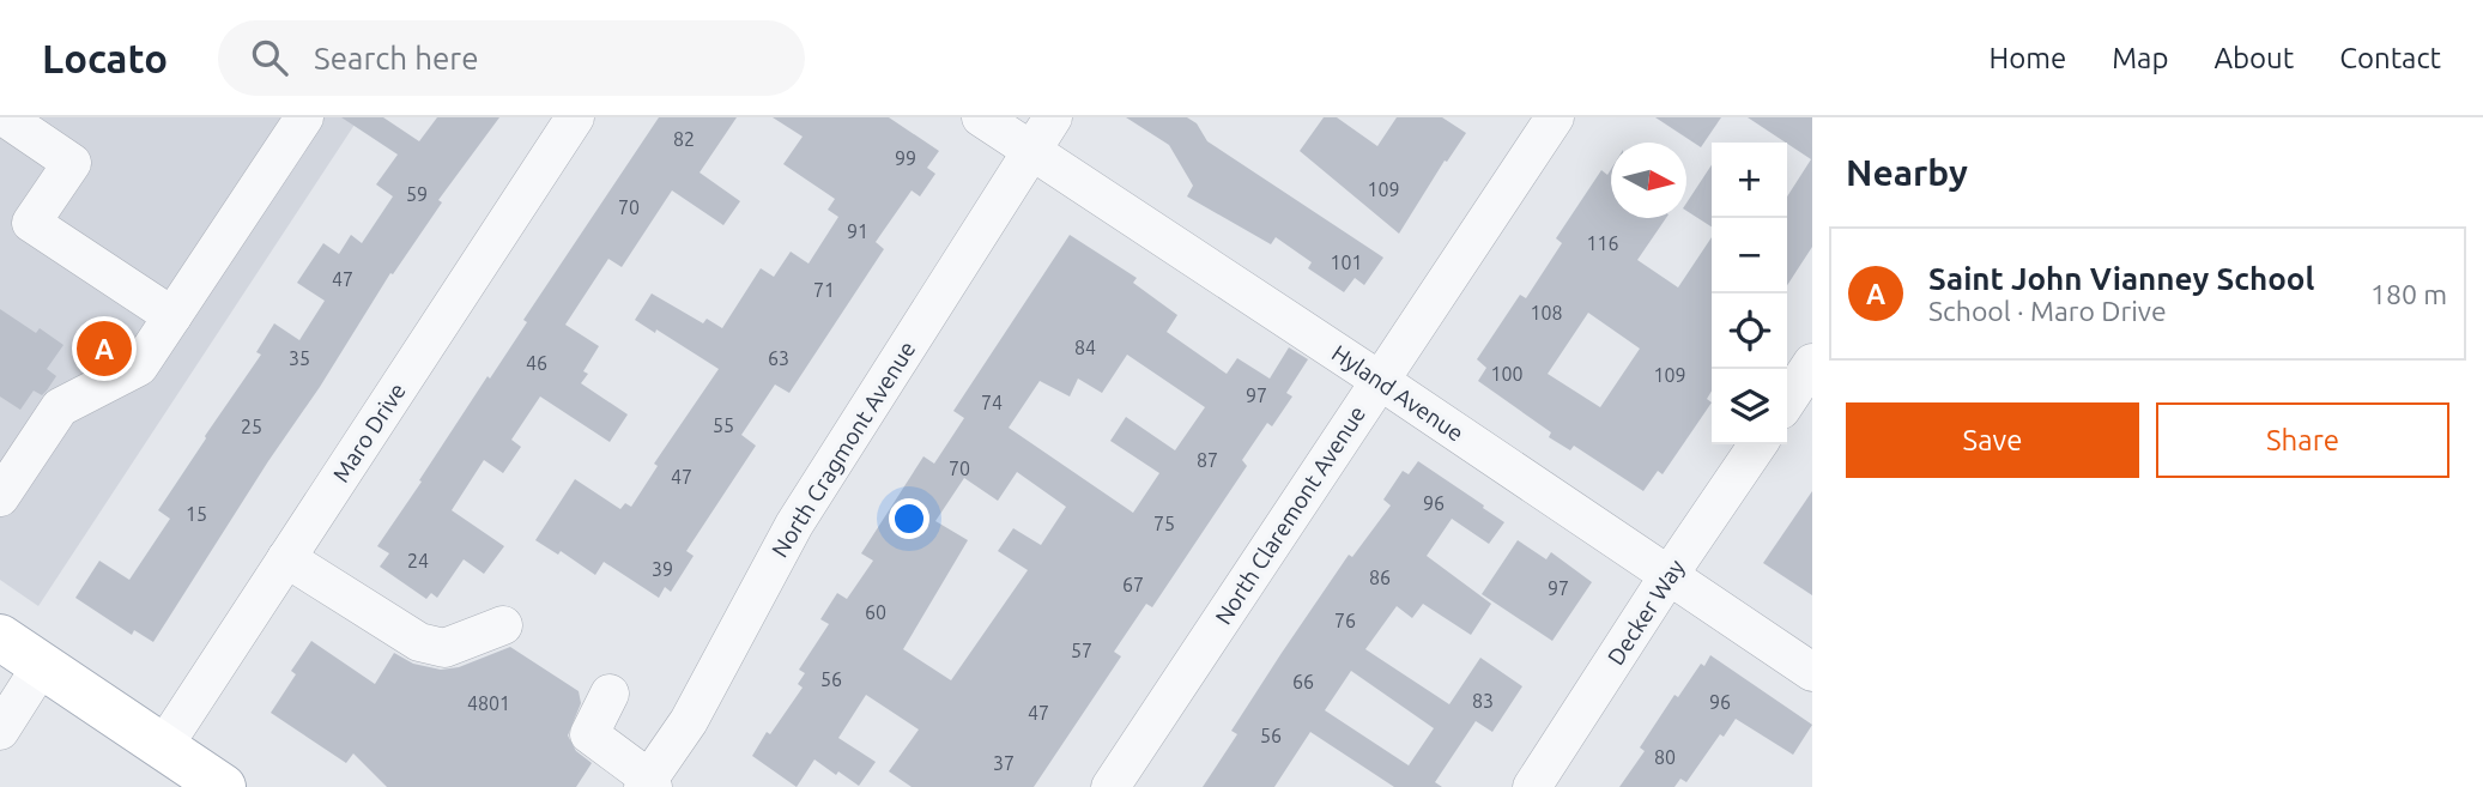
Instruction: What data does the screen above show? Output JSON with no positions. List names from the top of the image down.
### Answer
{
  "streets": {
    "street": [
      "Hyland Avenue",
      "Maro Drive",
      "North Cragmont Avenue",
      "North Claremont Avenue",
      "Decker Way"
    ]
  },
  "crossings": [
    ["Hyland Avenue", "North Cragmont Avenue"],
    ["Hyland Avenue", "North Claremont Avenue"],
    ["Hyland Avenue", "Decker Way"]
  ],
  "house_numbers": [
    "82",
    "99",
    "109",
    "59",
    "70",
    "91",
    "116",
    "101",
    "47",
    "71",
    "108",
    "84",
    "35",
    "63",
    "46",
    "100",
    "109",
    "97",
    "74",
    "55",
    "25",
    "87",
    "70",
    "47",
    "96",
    "15",
    "75",
    "24",
    "39",
    "86",
    "67",
    "97",
    "60",
    "76",
    "57",
    "56",
    "66",
    "83",
    "96",
    "4801",
    "47",
    "56",
    "80",
    "37"
  ],
  "north": "right",
  "page": {
    "header": "Locato",
    "search": "Search here",
    "nav": [
      "Home",
      "Map",
      "About",
      "Contact"
    ],
    "heading": "Nearby",
    "map_buttons": ["+", "−"],
    "list": [
      {
        "mark": "A",
        "name": "Saint John Vianney School",
        "note": "School · Maro Drive",
        "value": "180 m"
      }
    ],
    "pins": "A",
    "buttons": ["Save", "Share"]
  }
}
